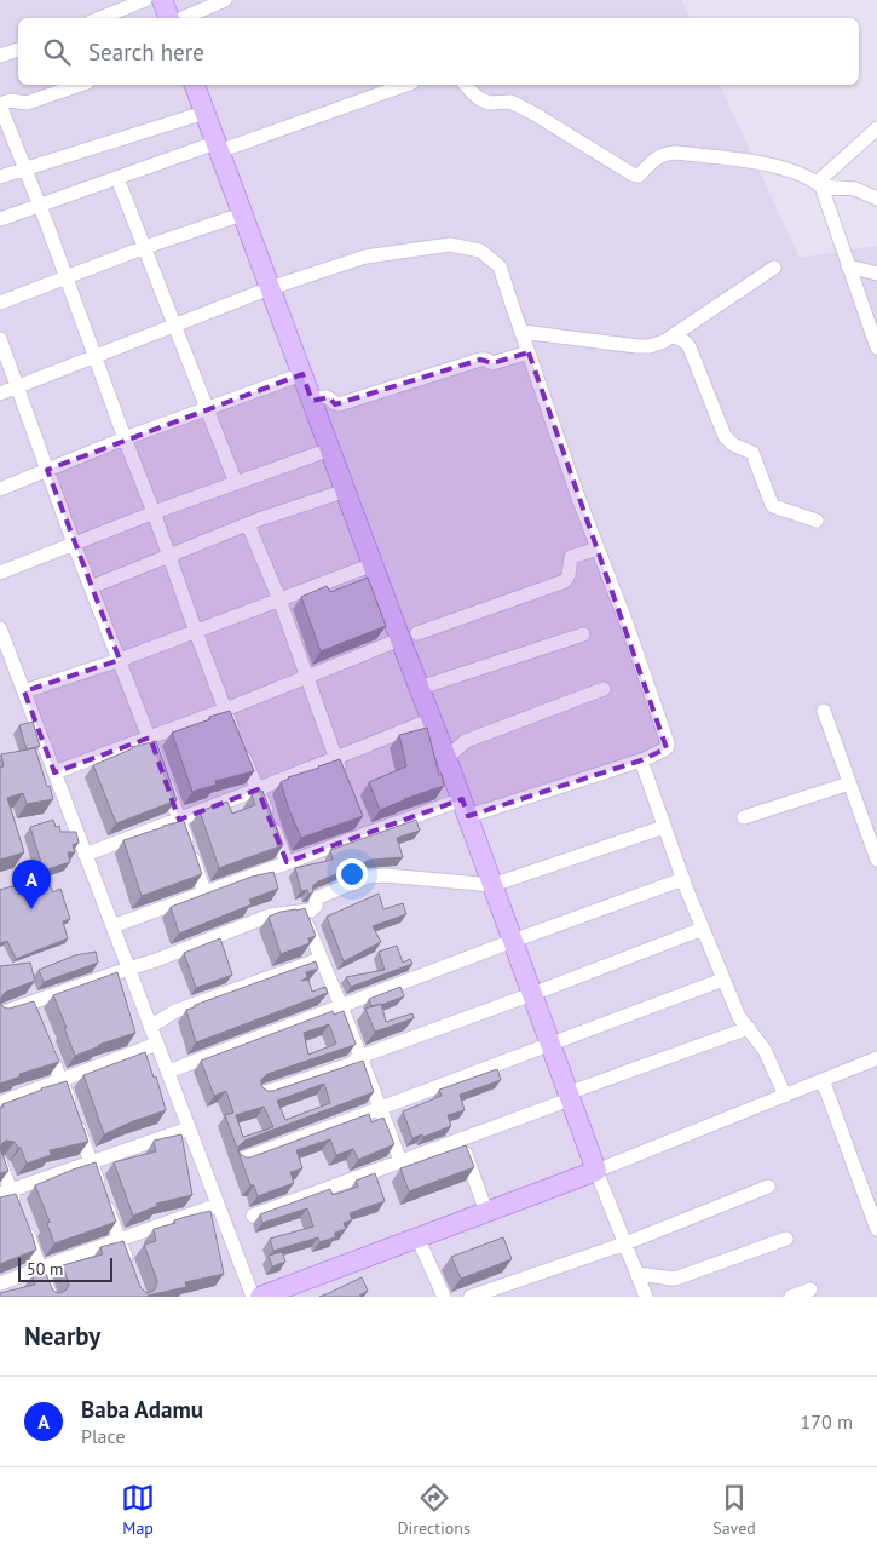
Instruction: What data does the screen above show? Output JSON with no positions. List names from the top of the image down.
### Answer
{
  "scale_bar": "50 m",
  "page": {
    "search": "Search here",
    "pins": "A",
    "scale": "50 m",
    "heading": "Nearby",
    "list": [
      {
        "mark": "A",
        "name": "Baba Adamu",
        "note": "Place",
        "value": "170 m"
      }
    ],
    "nav": ["Map", "Directions", "Saved"]
  }
}
